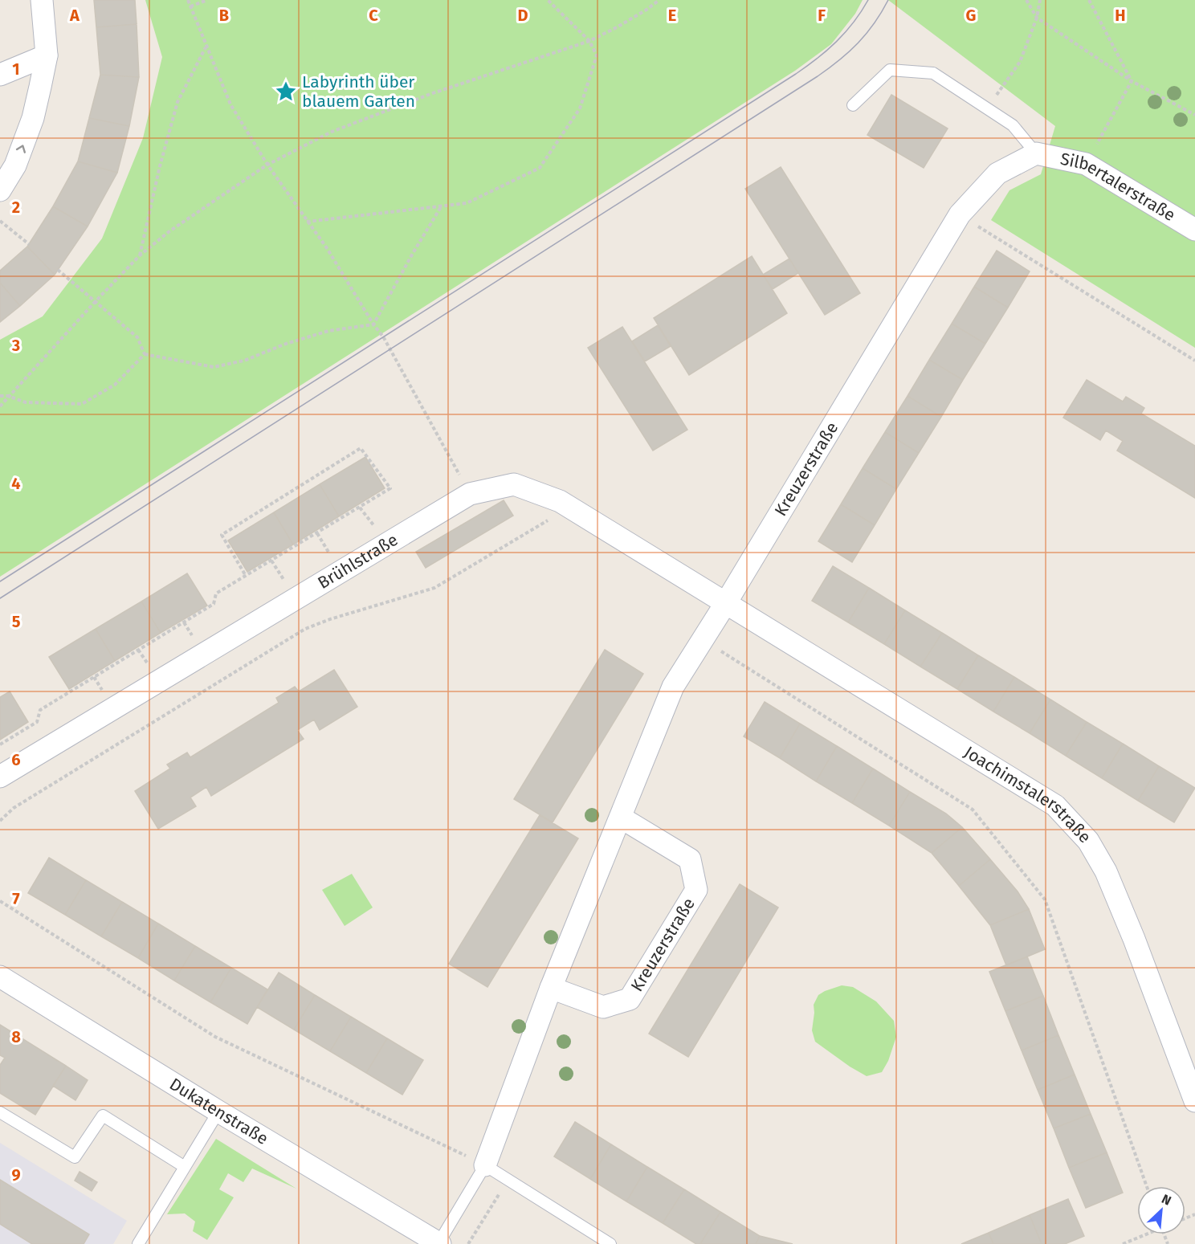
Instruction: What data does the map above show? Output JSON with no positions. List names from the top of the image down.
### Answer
{
  "streets": {
    "street": [
      "Silbertalerstraße",
      "Kreuzerstraße",
      "Brühlstraße",
      "Joachimstalerstraße",
      "Dukatenstraße"
    ]
  },
  "crossings": [
    ["Silbertalerstraße", "Kreuzerstraße"],
    ["Kreuzerstraße", "Brühlstraße"],
    ["Kreuzerstraße", "Joachimstalerstraße"],
    ["Brühlstraße", "Joachimstalerstraße"]
  ],
  "places": {
    "place": ["Labyrinth über blauem Garten"]
  },
  "north": "top right",
  "grid": {
    "columns": [
      "A",
      "B",
      "C",
      "D",
      "E",
      "F",
      "G",
      "H"
    ],
    "rows": [
      "1",
      "2",
      "3",
      "4",
      "5",
      "6",
      "7",
      "8",
      "9"
    ]
  }
}
